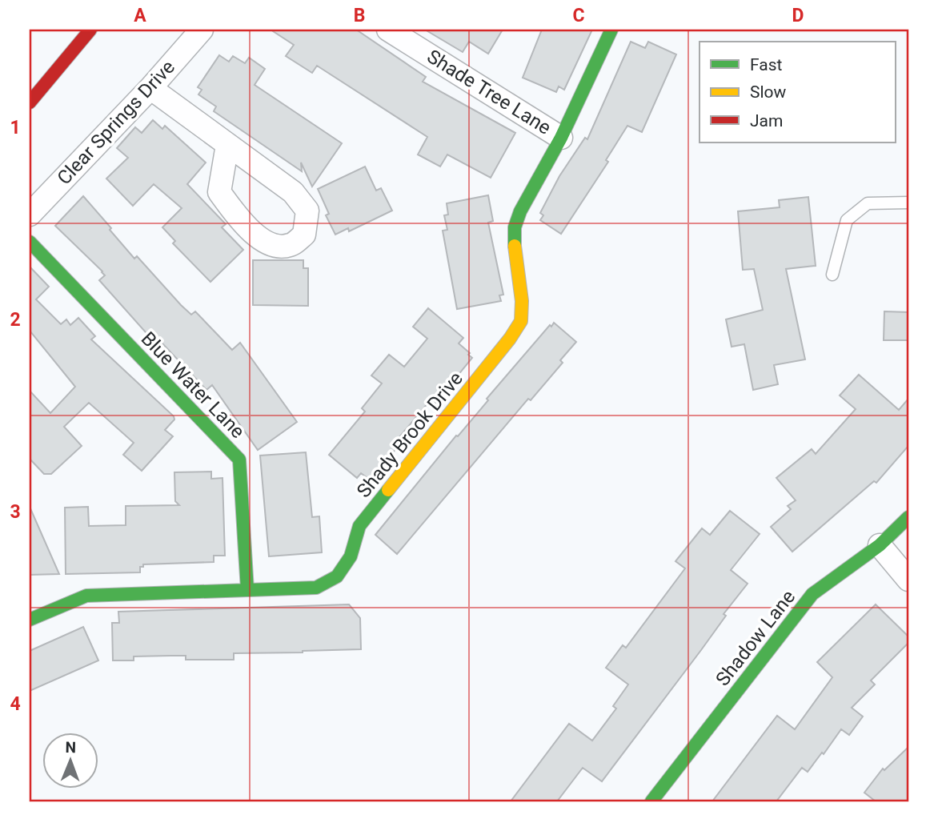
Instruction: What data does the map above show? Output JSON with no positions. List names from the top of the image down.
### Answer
{
  "streets": {
    "street": [
      "Shade Tree Lane",
      "Clear Springs Drive",
      "Blue Water Lane",
      "Shady Brook Drive",
      "Shadow Lane"
    ]
  },
  "crossings": [
    ["Shade Tree Lane", "Shady Brook Drive"],
    ["Blue Water Lane", "Shady Brook Drive"]
  ],
  "legend": ["Fast", "Slow", "Jam"],
  "north": "top",
  "grid": {
    "columns": [
      "A",
      "B",
      "C",
      "D"
    ],
    "rows": [
      "1",
      "2",
      "3",
      "4"
    ]
  }
}
